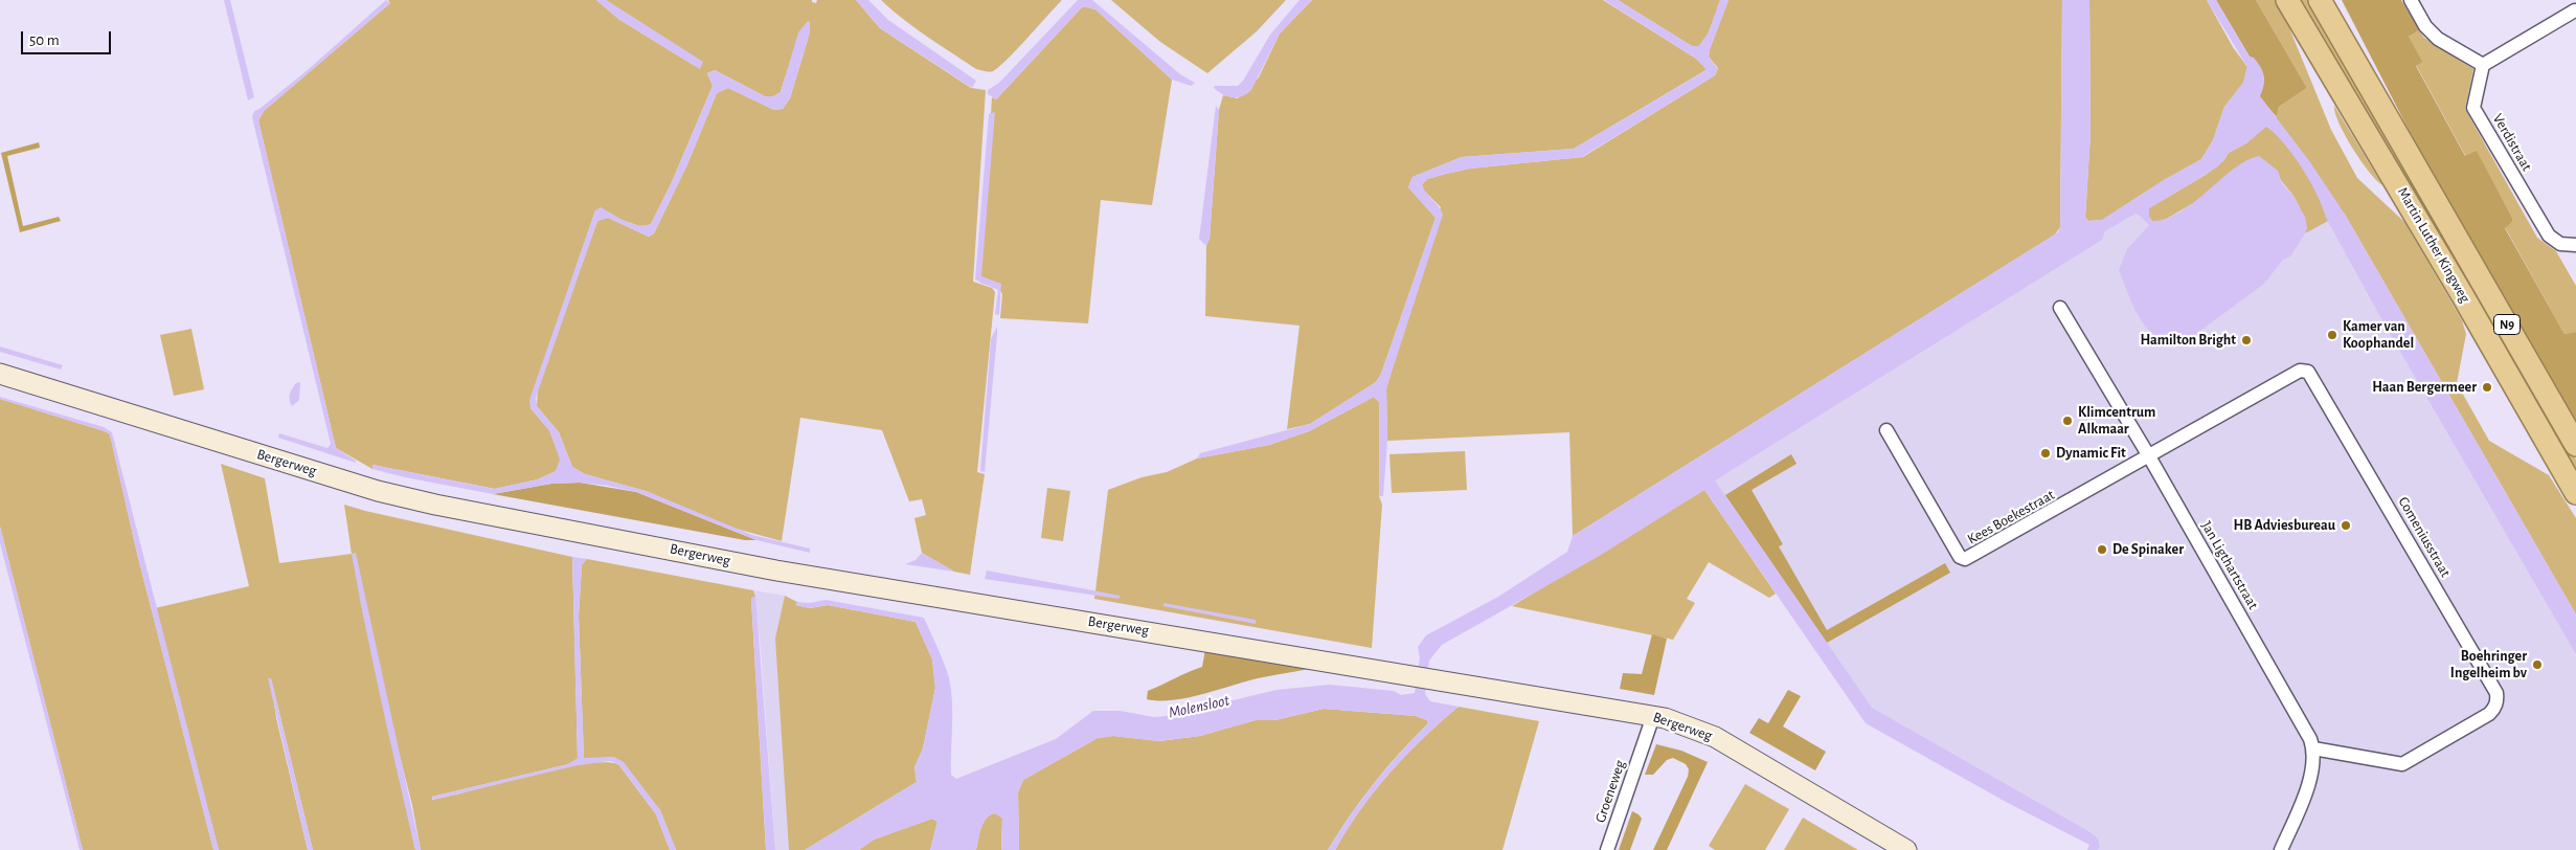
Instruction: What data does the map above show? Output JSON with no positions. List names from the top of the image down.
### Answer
{
  "streets": {
    "highway": ["Martin Luther Kingweg", "N9"],
    "main road": ["Bergerweg"],
    "street": [
      "Verdistraat",
      "Kees Boekestraat",
      "Comeniusstraat",
      "Jan Ligthartstraat",
      "Groeneweg"
    ]
  },
  "crossings": [
    ["Martin Luther Kingweg", "N9"],
    ["Bergerweg", "Groeneweg"],
    ["Kees Boekestraat", "Comeniusstraat"],
    ["Kees Boekestraat", "Jan Ligthartstraat"],
    ["Comeniusstraat", "Jan Ligthartstraat"]
  ],
  "water": ["Molensloot"],
  "places": [
    "Kamer van Koophandel",
    "Hamilton Bright",
    "Haan Bergermeer",
    "Klimcentrum Alkmaar",
    "Dynamic Fit",
    "HB Adviesbureau",
    "De Spinaker",
    "Boehringer Ingelheim bv"
  ],
  "scale_bar": "50 m"
}
